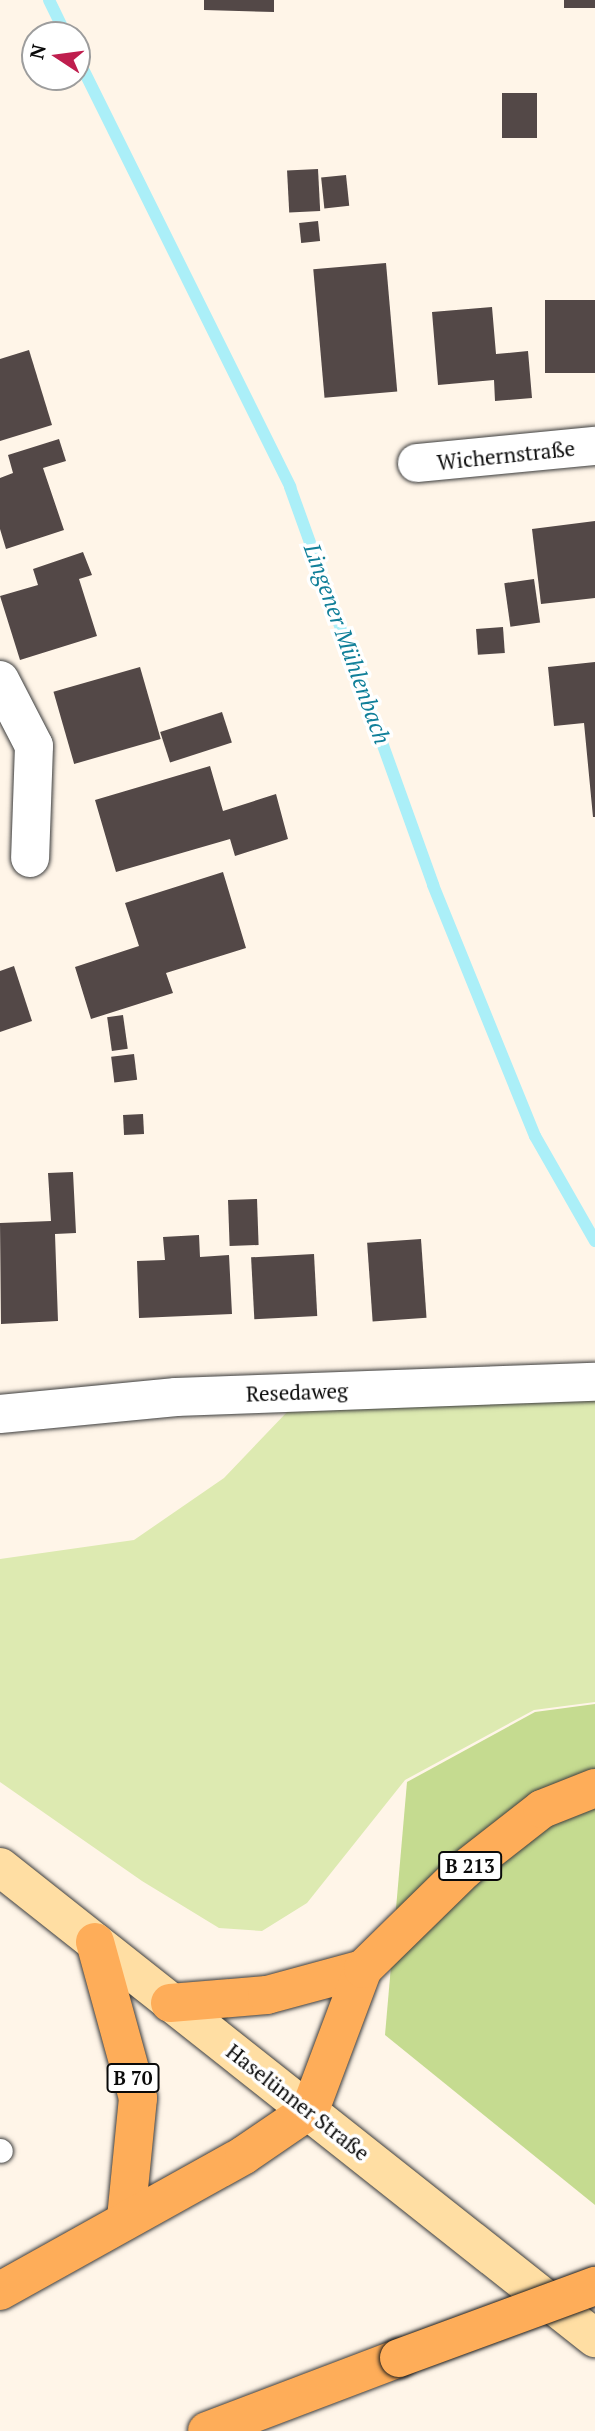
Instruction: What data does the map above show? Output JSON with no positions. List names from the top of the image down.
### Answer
{
  "streets": {
    "main road": ["B 213", "B 70"],
    "street": ["Wichernstraße", "Resedaweg", "Haselünner Straße"]
  },
  "crossings": [
    ["B 213", "Haselünner Straße"],
    ["B 70", "Haselünner Straße"]
  ],
  "water": ["Lingener Mühlenbach"],
  "north": "left"
}
